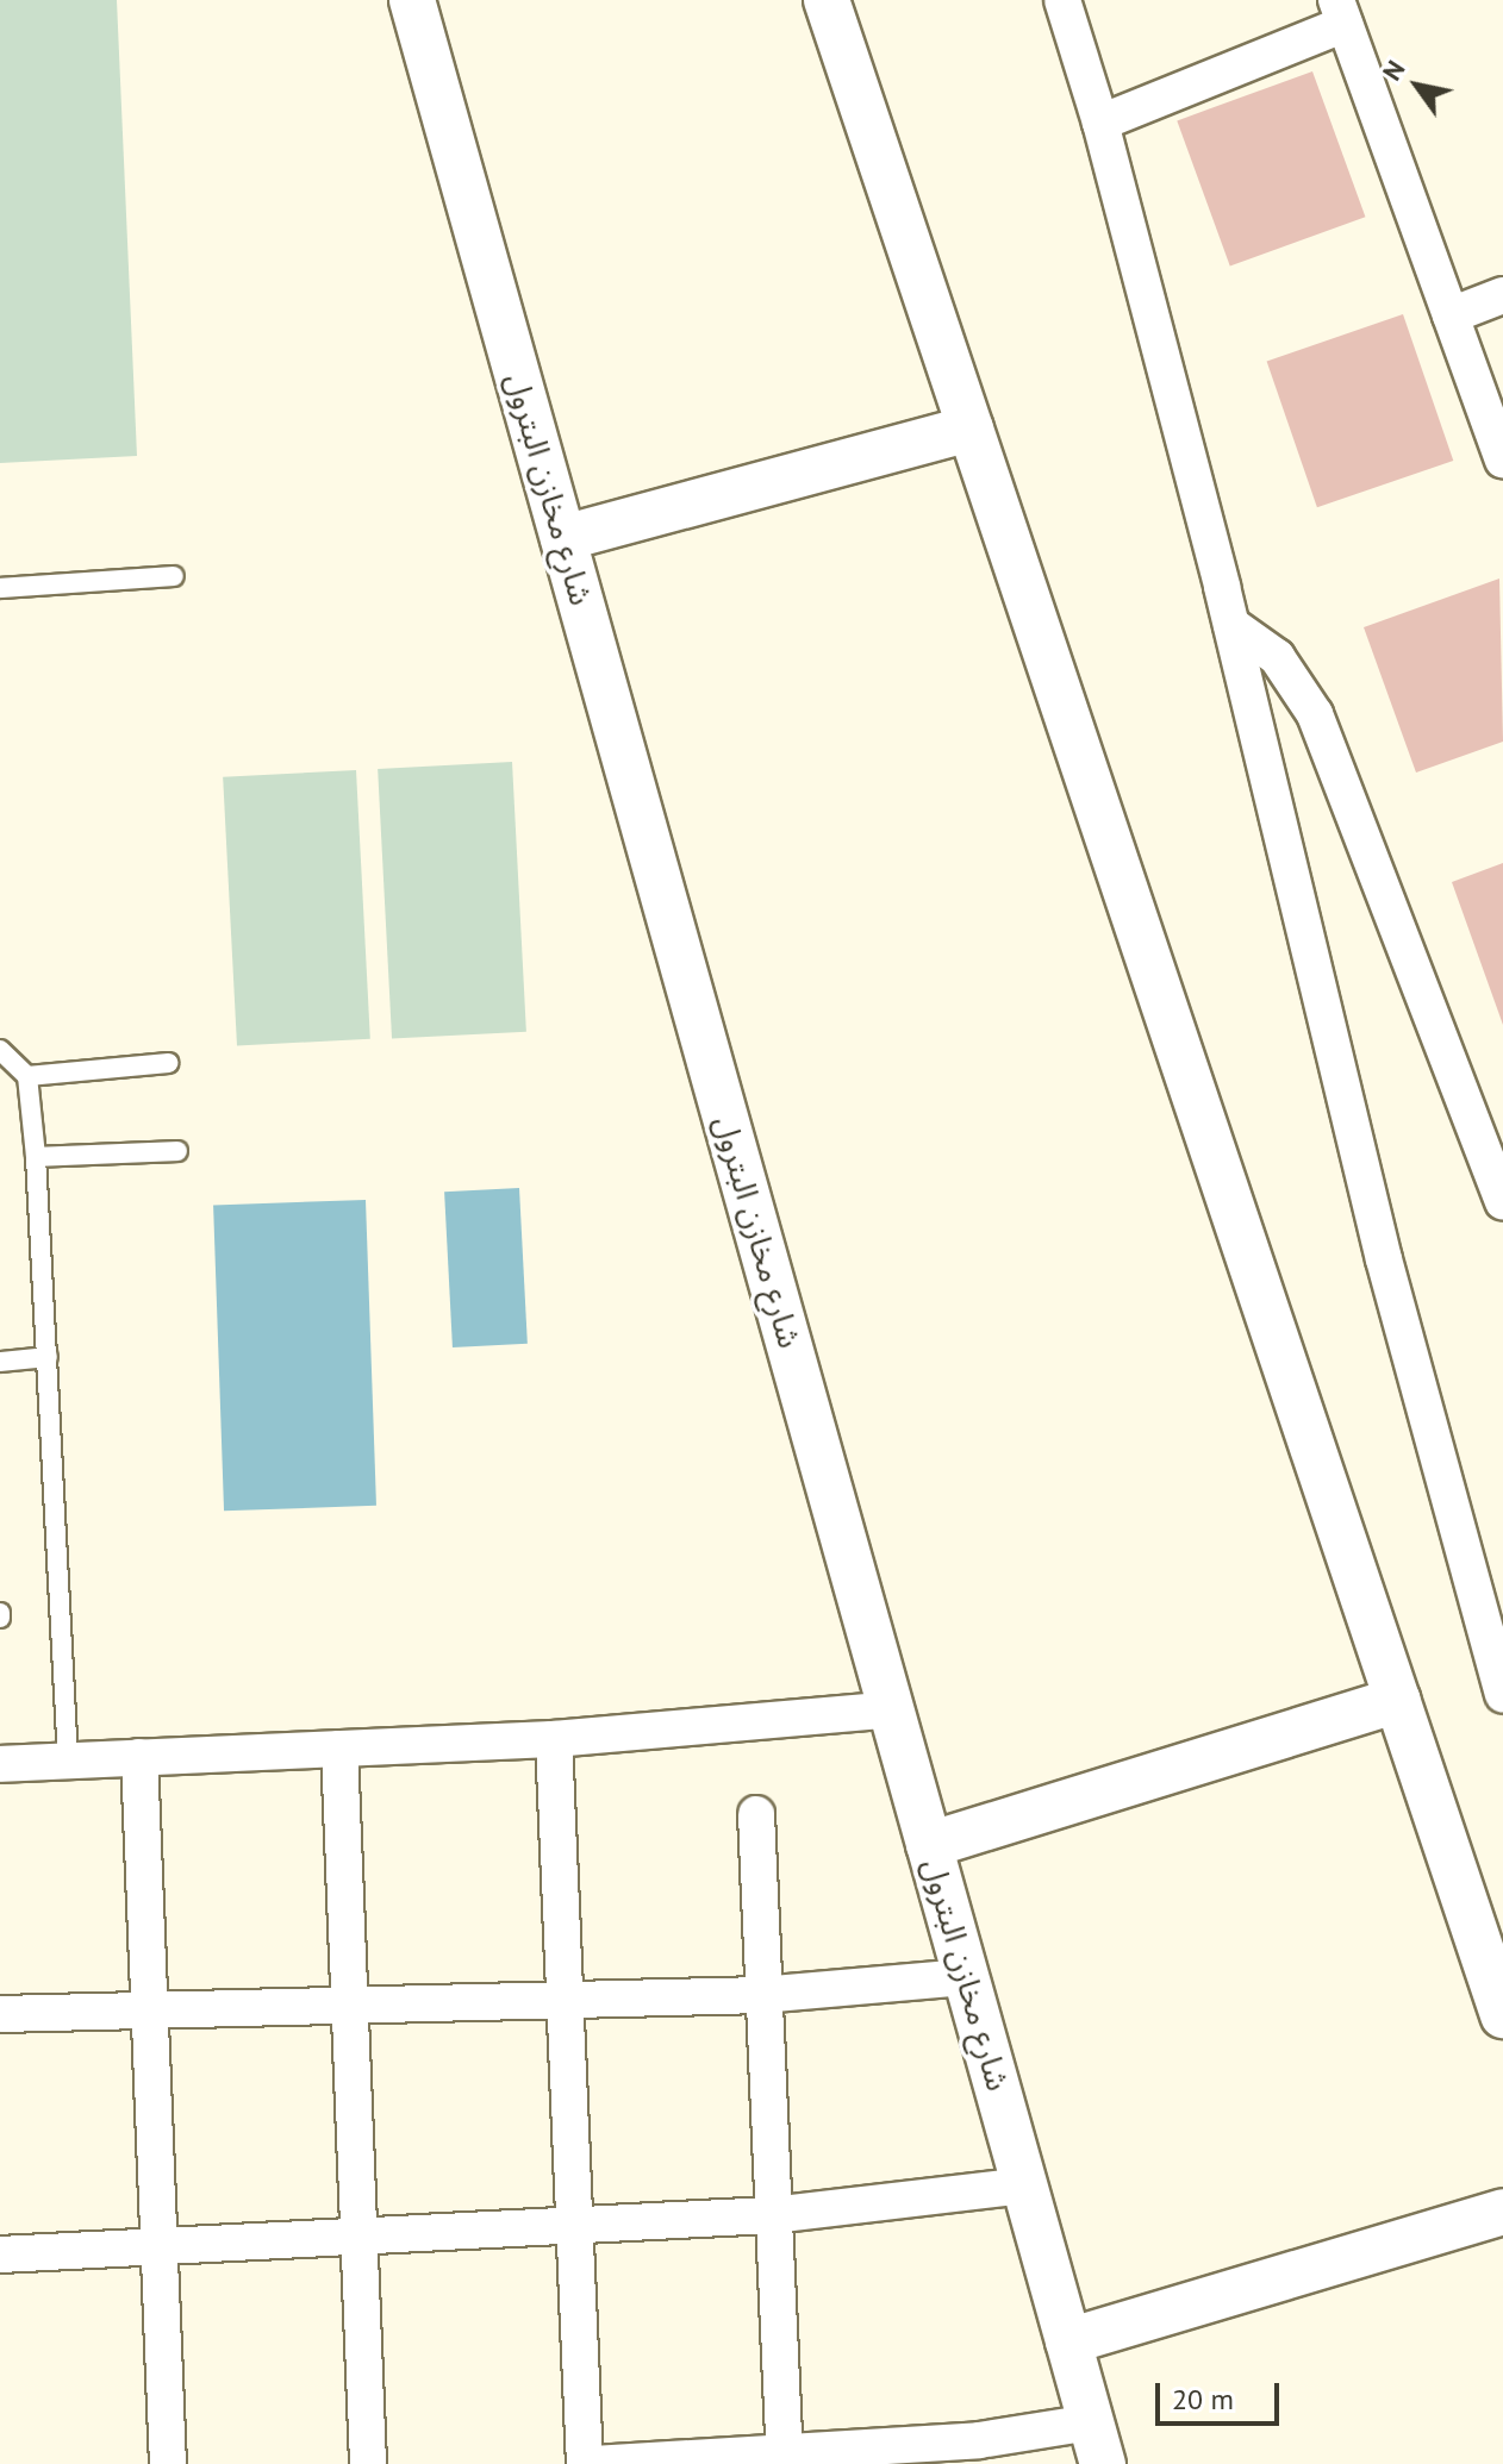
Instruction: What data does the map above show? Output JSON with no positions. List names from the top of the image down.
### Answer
{
  "streets": {
    "street": ["شارع مخازن البترول"]
  },
  "scale_bar": "20 m",
  "north": "top left"
}
